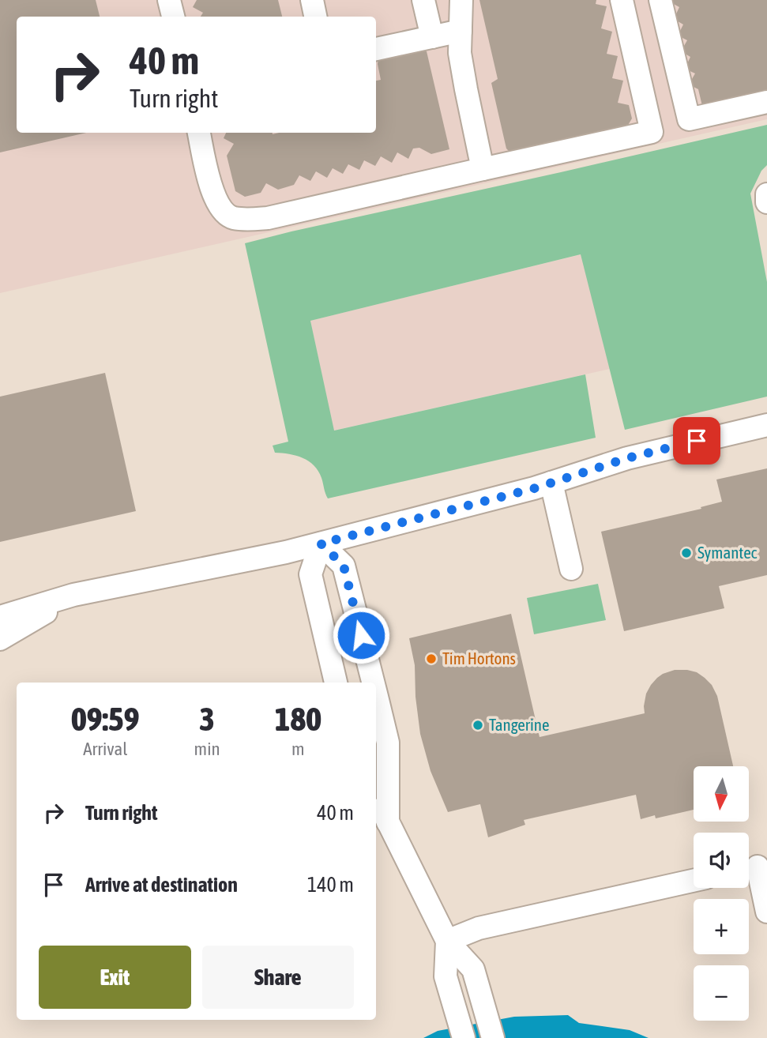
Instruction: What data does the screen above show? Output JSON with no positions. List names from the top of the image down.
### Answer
{
  "places": ["Symantec", "Tim Hortons", "Tangerine"],
  "north": "bottom",
  "page": {
    "turn": ["40 m", "Turn right"],
    "eta": [
      "09:59",
      "Arrival",
      "3",
      "min",
      "180",
      "m"
    ],
    "map_buttons": ["+", "−"],
    "list": [
      {
        "name": "Turn right",
        "value": "40 m"
      },
      {
        "name": "Arrive at destination",
        "value": "140 m"
      }
    ],
    "buttons": ["Exit", "Share"]
  }
}
